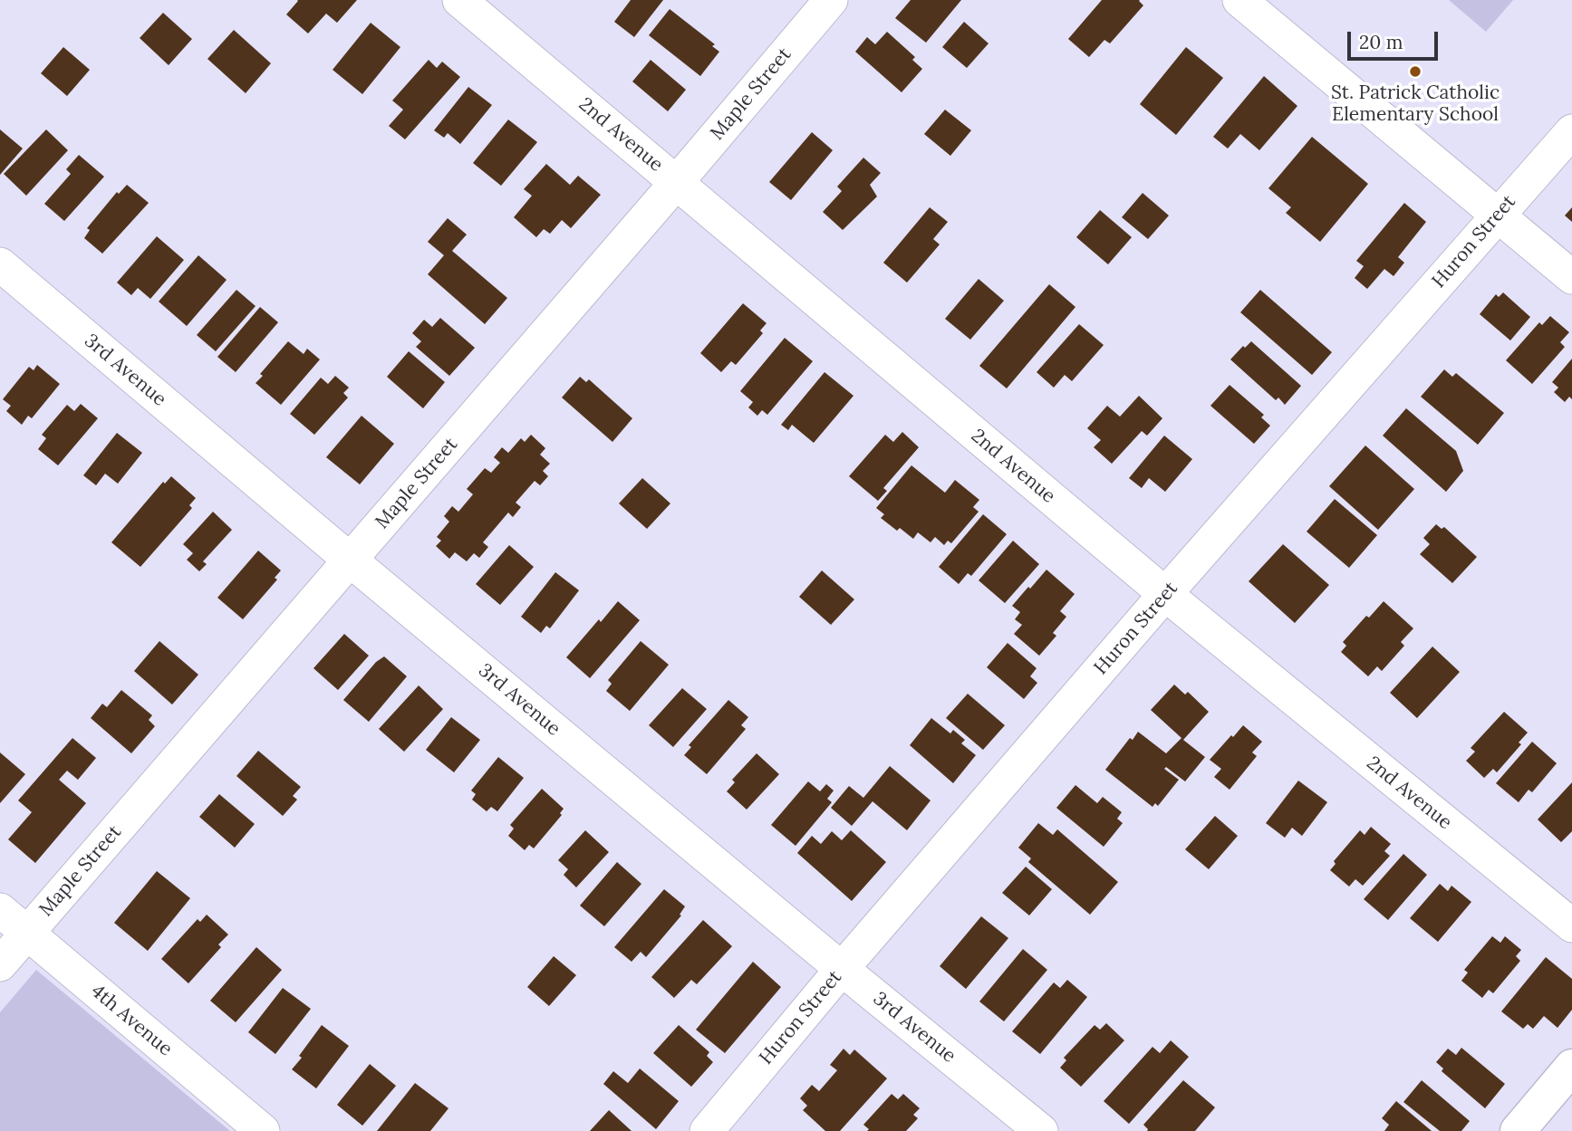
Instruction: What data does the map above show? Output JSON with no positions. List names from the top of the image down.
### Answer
{
  "streets": {
    "street": [
      "Maple Street",
      "2nd Avenue",
      "Huron Street",
      "3rd Avenue",
      "4th Avenue"
    ]
  },
  "crossings": [
    ["Maple Street", "2nd Avenue"],
    ["Maple Street", "3rd Avenue"],
    ["Maple Street", "4th Avenue"],
    ["2nd Avenue", "Huron Street"],
    ["Huron Street", "3rd Avenue"]
  ],
  "places": ["St. Patrick Catholic Elementary School"],
  "scale_bar": "20 m"
}
